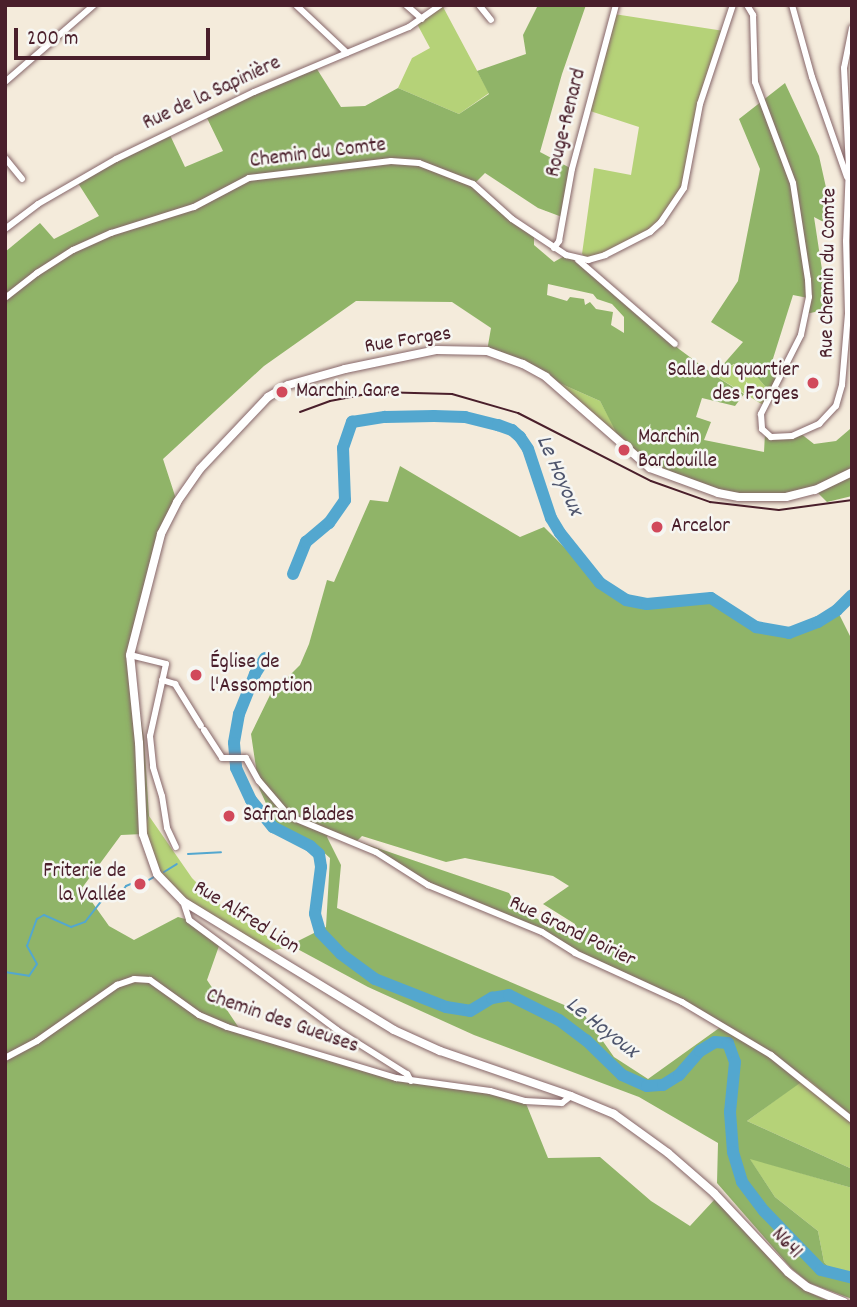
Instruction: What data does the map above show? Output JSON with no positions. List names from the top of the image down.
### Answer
{
  "streets": {
    "main road": ["Rue Forges", "Rue Alfred Lion", "N641"],
    "street": [
      "Rue de la Sapinière",
      "Rouge-Renard",
      "Chemin du Comte",
      "Rue Chemin du Comte",
      "Rue Grand Poirier",
      "Chemin des Gueuses"
    ]
  },
  "crossings": [
    ["Rouge-Renard", "Chemin du Comte"],
    ["Rue Forges", "Rue Alfred Lion"],
    ["Rue Alfred Lion", "Chemin des Gueuses"],
    ["Rue Alfred Lion", "N641"]
  ],
  "water": ["Le Hoyoux"],
  "places": [
    "Salle du quartier des Forges",
    "Marchin Gare",
    "Marchin Bardouille",
    "Arcelor",
    "Église de l'Assomption",
    "Safran Blades",
    "Friterie de la Vallée"
  ],
  "scale_bar": "200 m"
}
